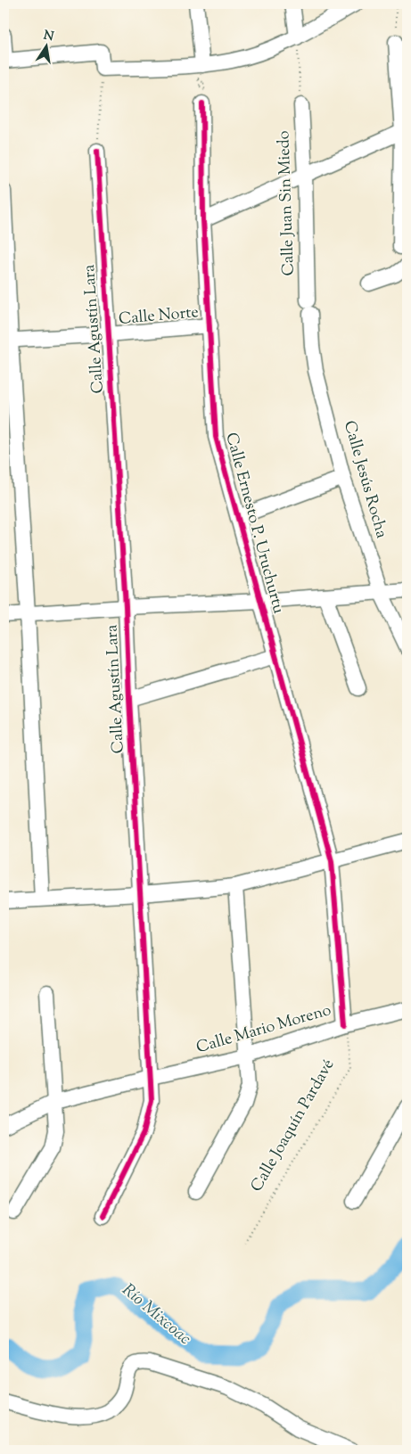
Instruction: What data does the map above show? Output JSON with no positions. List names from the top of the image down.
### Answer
{
  "streets": {
    "street": [
      "Calle Juan Sin Miedo",
      "Calle Norte",
      "Calle Agustín Lara",
      "Calle Jesús Rocha",
      "Calle Ernesto P. Uruchurtu",
      "Calle Mario Moreno"
    ],
    "path": ["Calle Joaquín Pardavé"]
  },
  "crossings": [
    ["Calle Juan Sin Miedo", "Calle Jesús Rocha"],
    ["Calle Norte", "Calle Agustín Lara"],
    ["Calle Norte", "Calle Ernesto P. Uruchurtu"],
    ["Calle Agustín Lara", "Calle Mario Moreno"],
    ["Calle Mario Moreno", "Calle Joaquín Pardavé"]
  ],
  "water": ["Río Mixcoac"],
  "north": "top"
}
